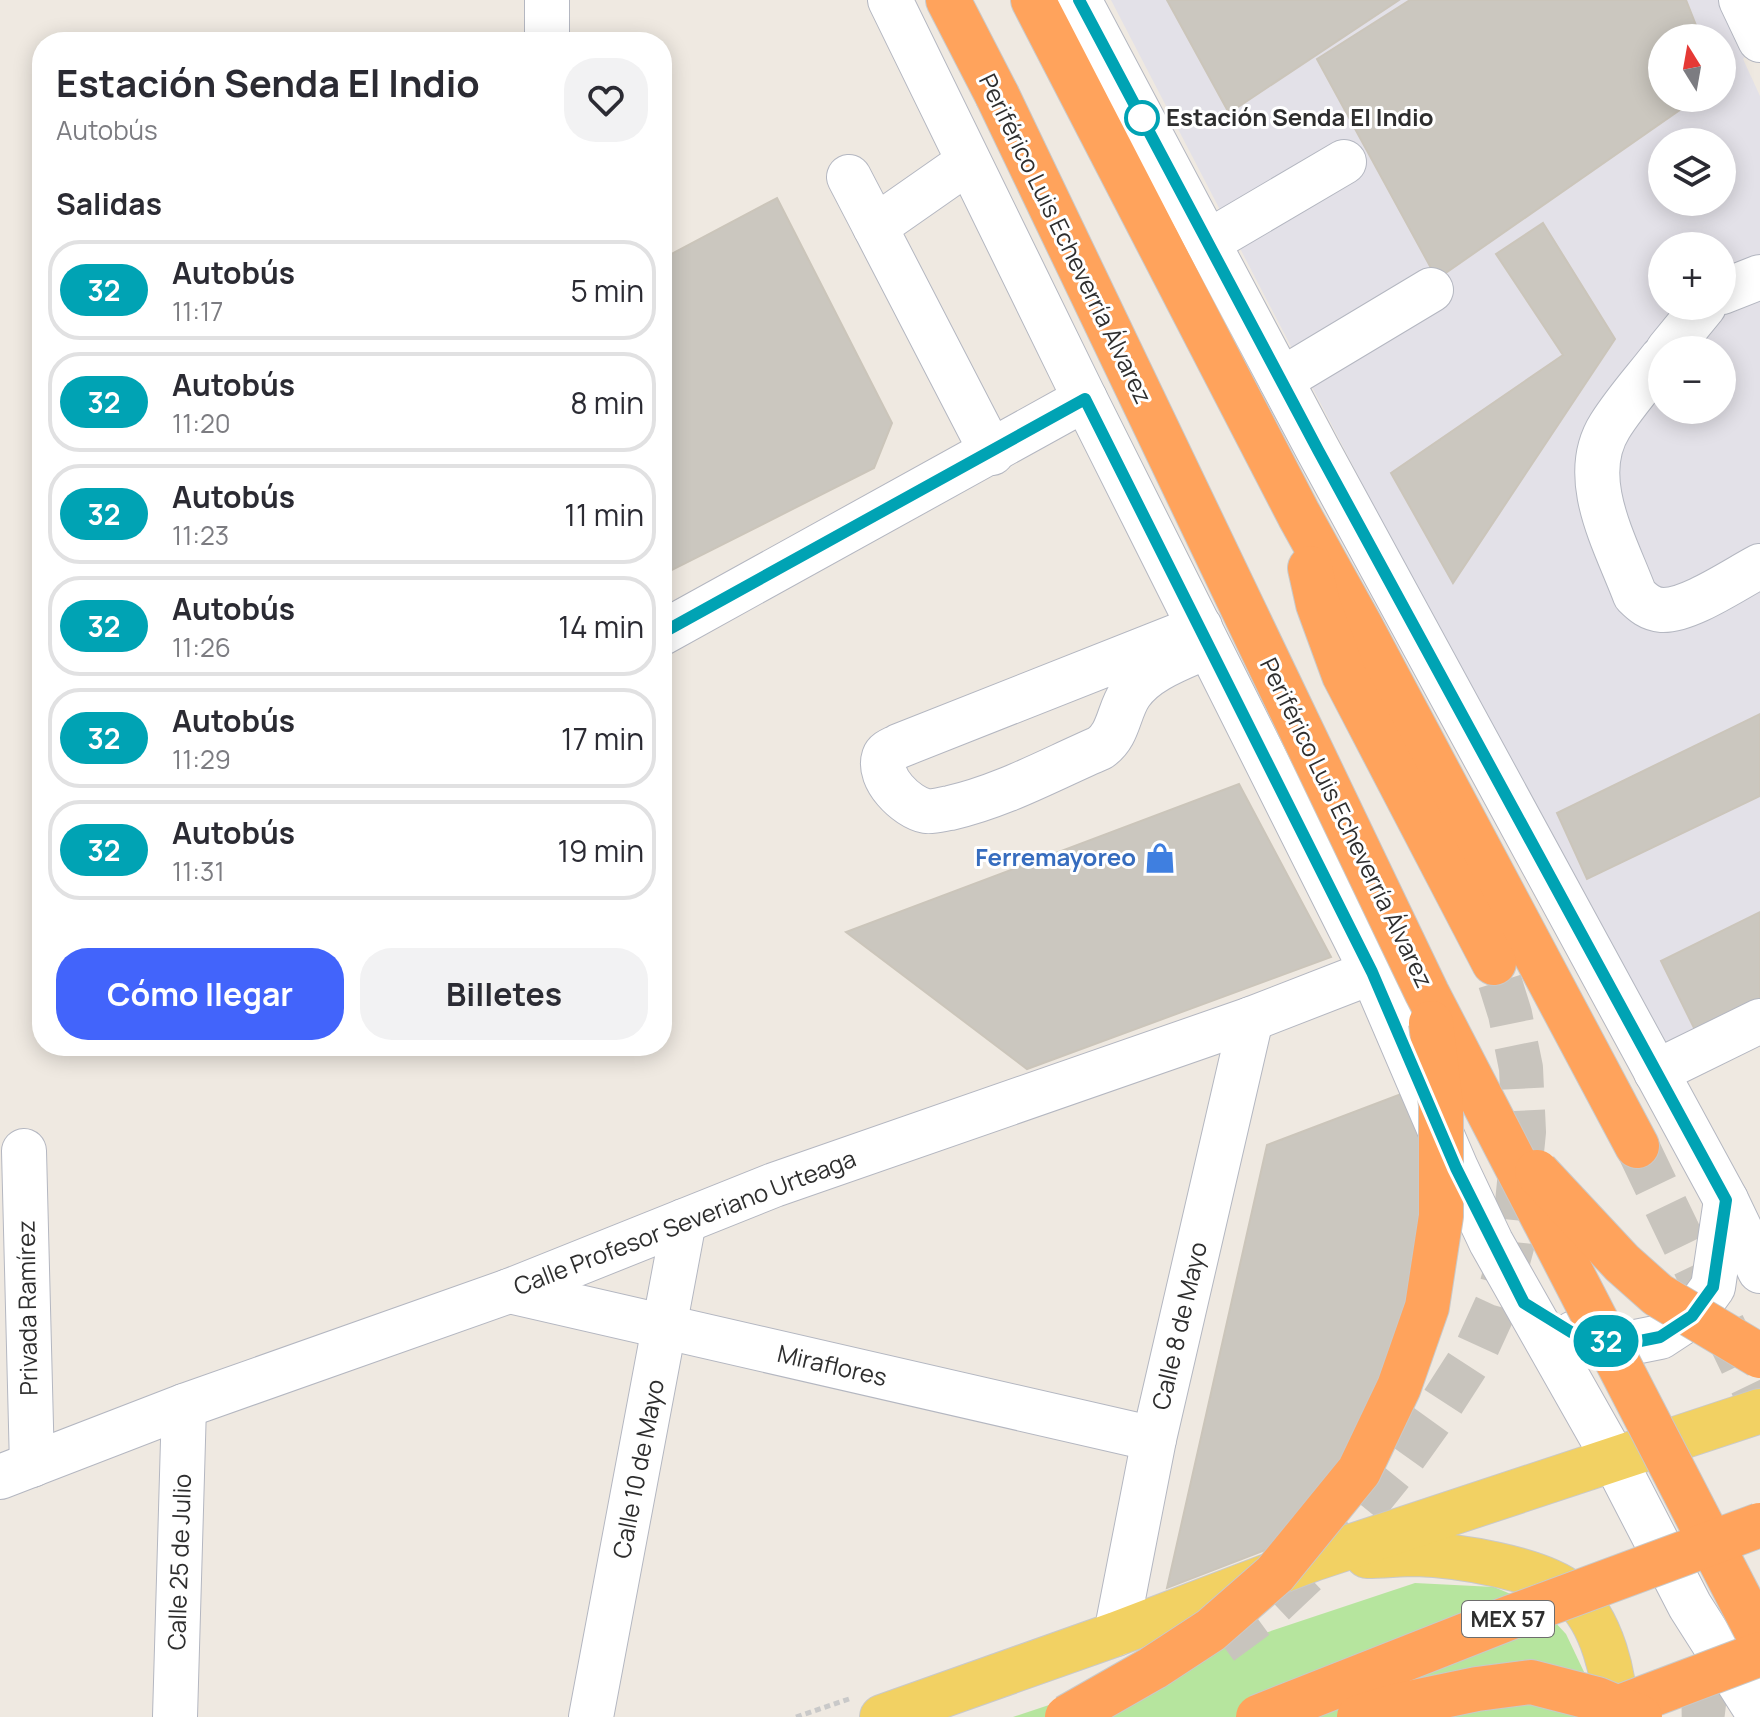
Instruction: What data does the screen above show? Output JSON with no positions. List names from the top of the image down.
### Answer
{
  "streets": {
    "highway": ["Periférico Luis Echeverría Álvarez", "MEX 57"],
    "street": [
      "Calle Profesor Severiano Urteaga",
      "Privada Ramírez",
      "Calle 8 de Mayo",
      "Miraflores",
      "Calle 10 de Mayo",
      "Calle 25 de Julio"
    ]
  },
  "crossings": [
    ["Calle Profesor Severiano Urteaga", "Privada Ramírez"],
    ["Calle Profesor Severiano Urteaga", "Calle 8 de Mayo"],
    ["Calle Profesor Severiano Urteaga", "Miraflores"],
    ["Calle Profesor Severiano Urteaga", "Calle 10 de Mayo"],
    ["Calle Profesor Severiano Urteaga", "Calle 25 de Julio"],
    ["Calle 8 de Mayo", "Miraflores"],
    ["Miraflores", "Calle 10 de Mayo"]
  ],
  "places": {
    "other": ["Estación Senda El Indio"],
    "shop": ["Ferremayoreo"]
  },
  "lines": ["bus line 32"],
  "north": "top",
  "page": {
    "on_map": "32",
    "map_buttons": ["+", "−"],
    "heading": [
      ["Estación Senda El Indio", "Autobús"],
      "Salidas"
    ],
    "list": [
      {
        "mark": "32",
        "name": "Autobús",
        "note": "11:17",
        "value": "5 min"
      },
      {
        "mark": "32",
        "name": "Autobús",
        "note": "11:20",
        "value": "8 min"
      },
      {
        "mark": "32",
        "name": "Autobús",
        "note": "11:23",
        "value": "11 min"
      },
      {
        "mark": "32",
        "name": "Autobús",
        "note": "11:26",
        "value": "14 min"
      },
      {
        "mark": "32",
        "name": "Autobús",
        "note": "11:29",
        "value": "17 min"
      },
      {
        "mark": "32",
        "name": "Autobús",
        "note": "11:31",
        "value": "19 min"
      }
    ],
    "buttons": ["Cómo llegar", "Billetes"]
  }
}
